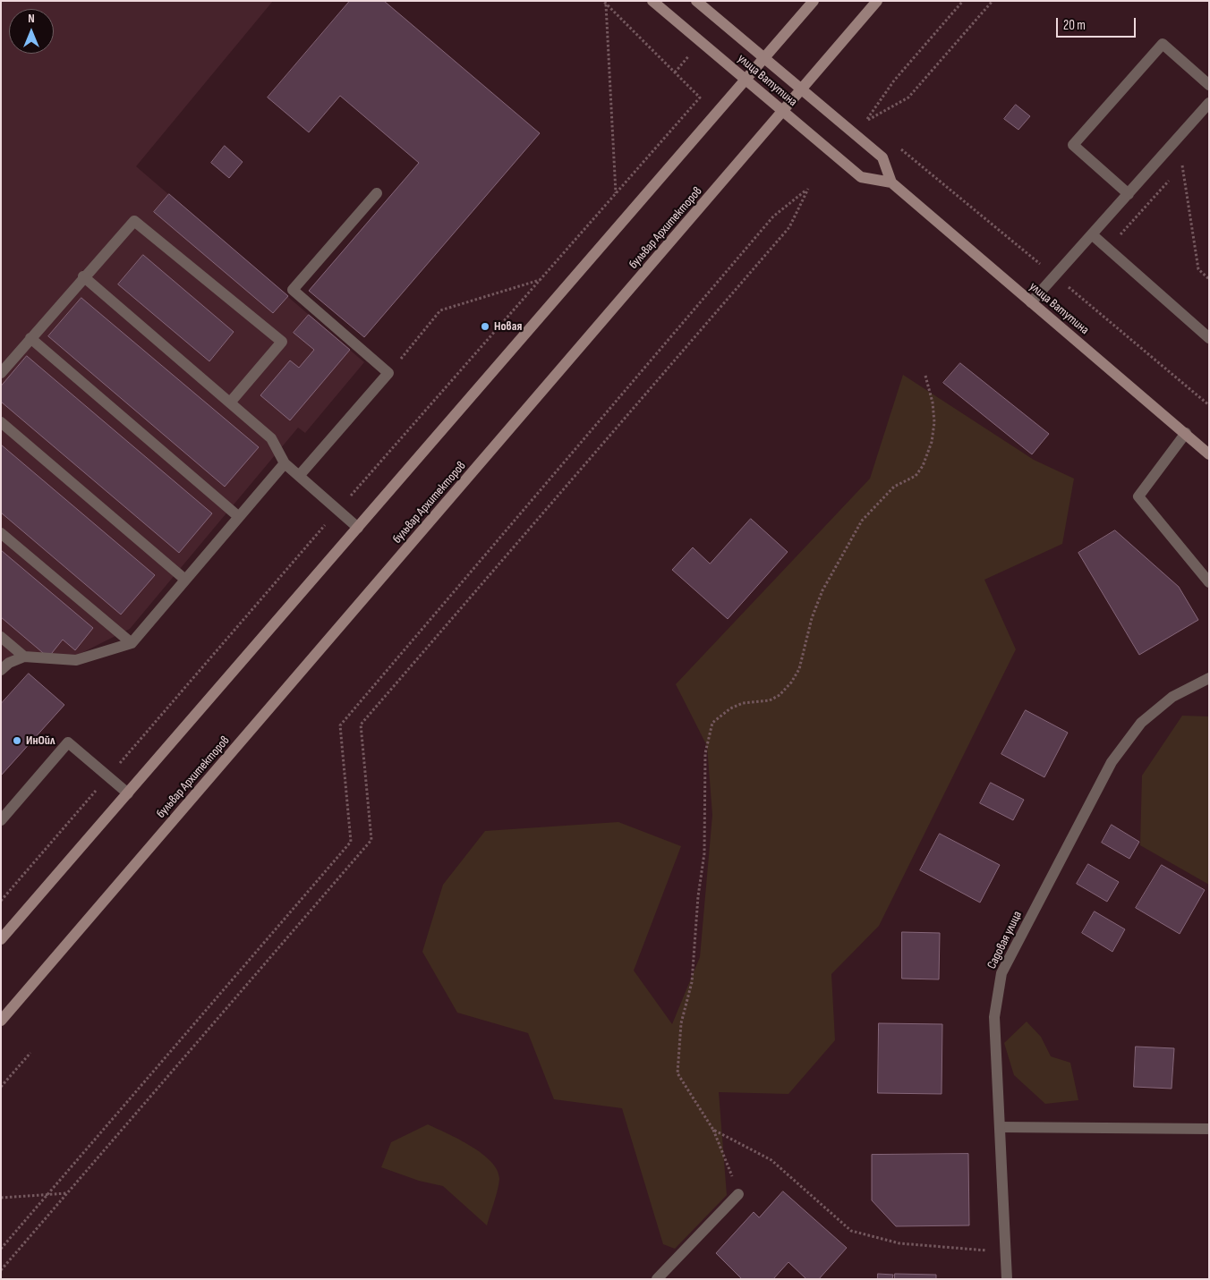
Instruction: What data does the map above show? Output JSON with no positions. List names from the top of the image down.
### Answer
{
  "streets": {
    "main road": ["улица Ватутина", "бульвар Архитекторов"],
    "street": ["Садовая улица"]
  },
  "crossings": [
    ["улица Ватутина", "бульвар Архитекторов"]
  ],
  "places": ["Новая", "ИнОйл"],
  "scale_bar": "20 m",
  "north": "top"
}
